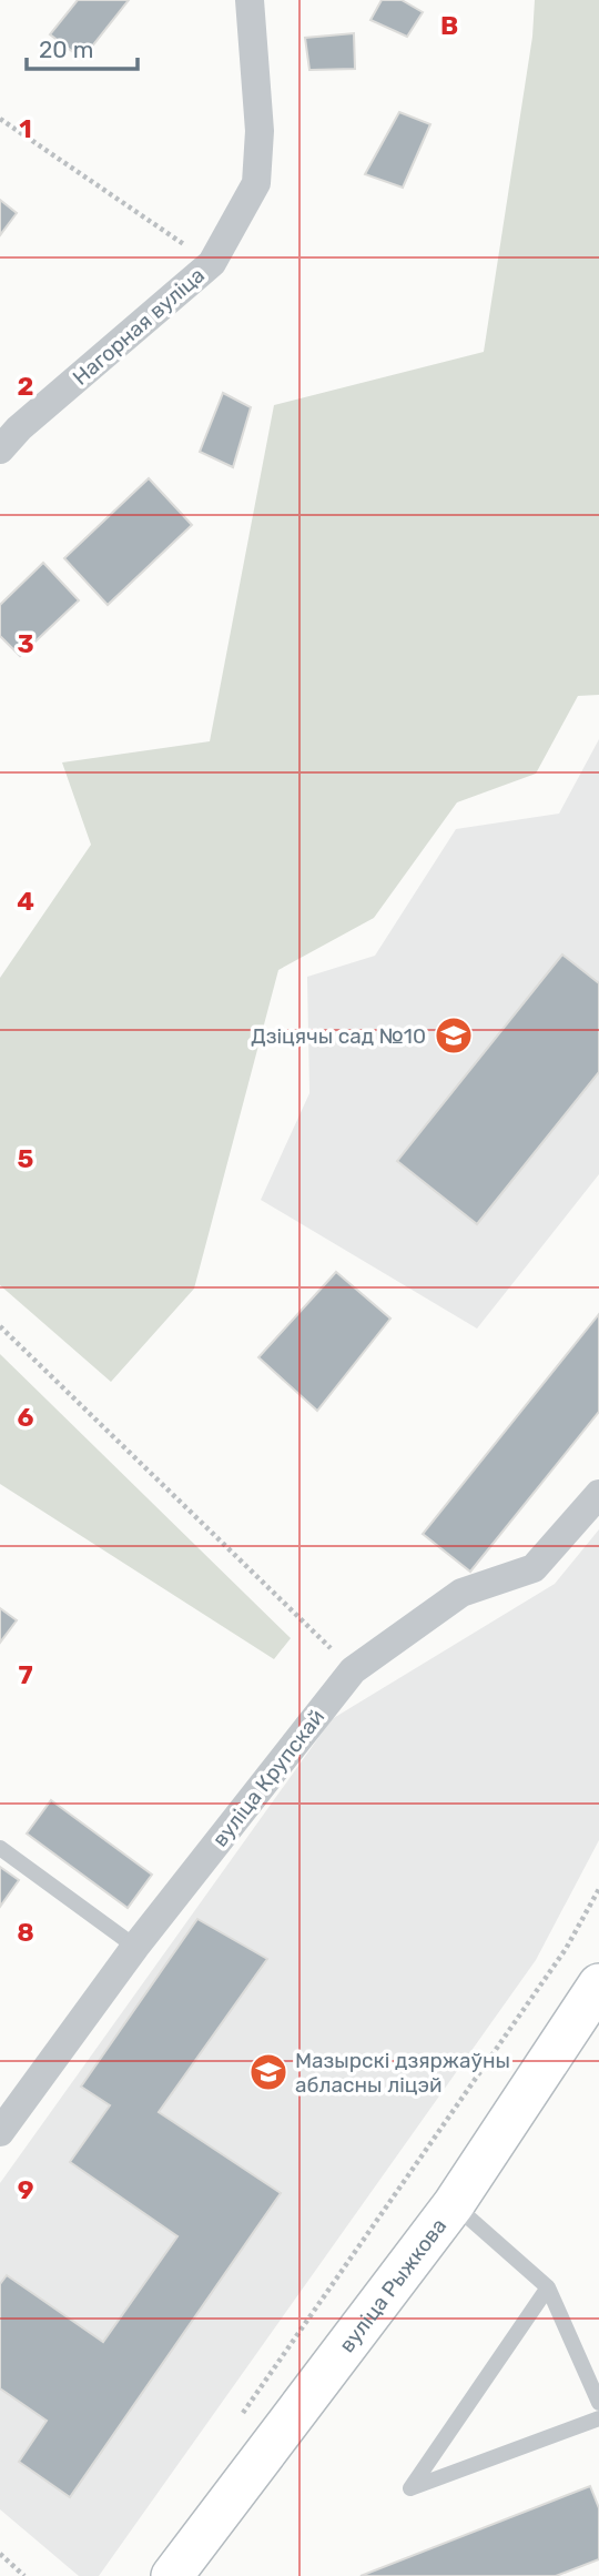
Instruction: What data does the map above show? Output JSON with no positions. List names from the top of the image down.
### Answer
{
  "streets": {
    "main road": ["вуліца Рыжкова"],
    "street": ["Нагорная вуліца", "вуліца Крупскай"]
  },
  "places": {
    "school or university": ["Дзіцячы сад №10", "Мазырскі дзяржаўны абласны ліцэй"]
  },
  "scale_bar": "20 m",
  "grid": {
    "columns": ["B"],
    "rows": [
      "1",
      "2",
      "3",
      "4",
      "5",
      "6",
      "7",
      "8",
      "9"
    ]
  }
}
